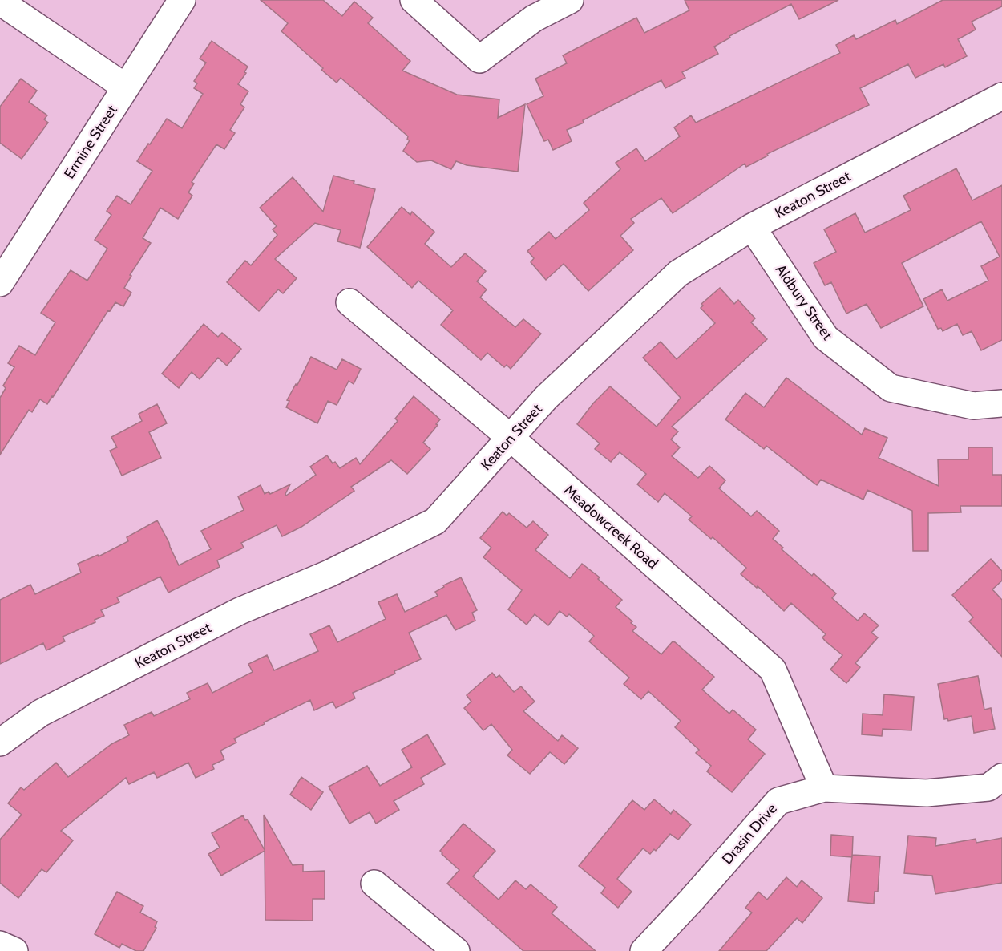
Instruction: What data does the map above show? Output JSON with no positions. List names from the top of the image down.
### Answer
{
  "streets": {
    "street": [
      "Ermine Street",
      "Keaton Street",
      "Aldbury Street",
      "Meadowcreek Road",
      "Drasin Drive"
    ]
  },
  "crossings": [
    ["Keaton Street", "Aldbury Street"],
    ["Keaton Street", "Meadowcreek Road"],
    ["Meadowcreek Road", "Drasin Drive"]
  ]
}
